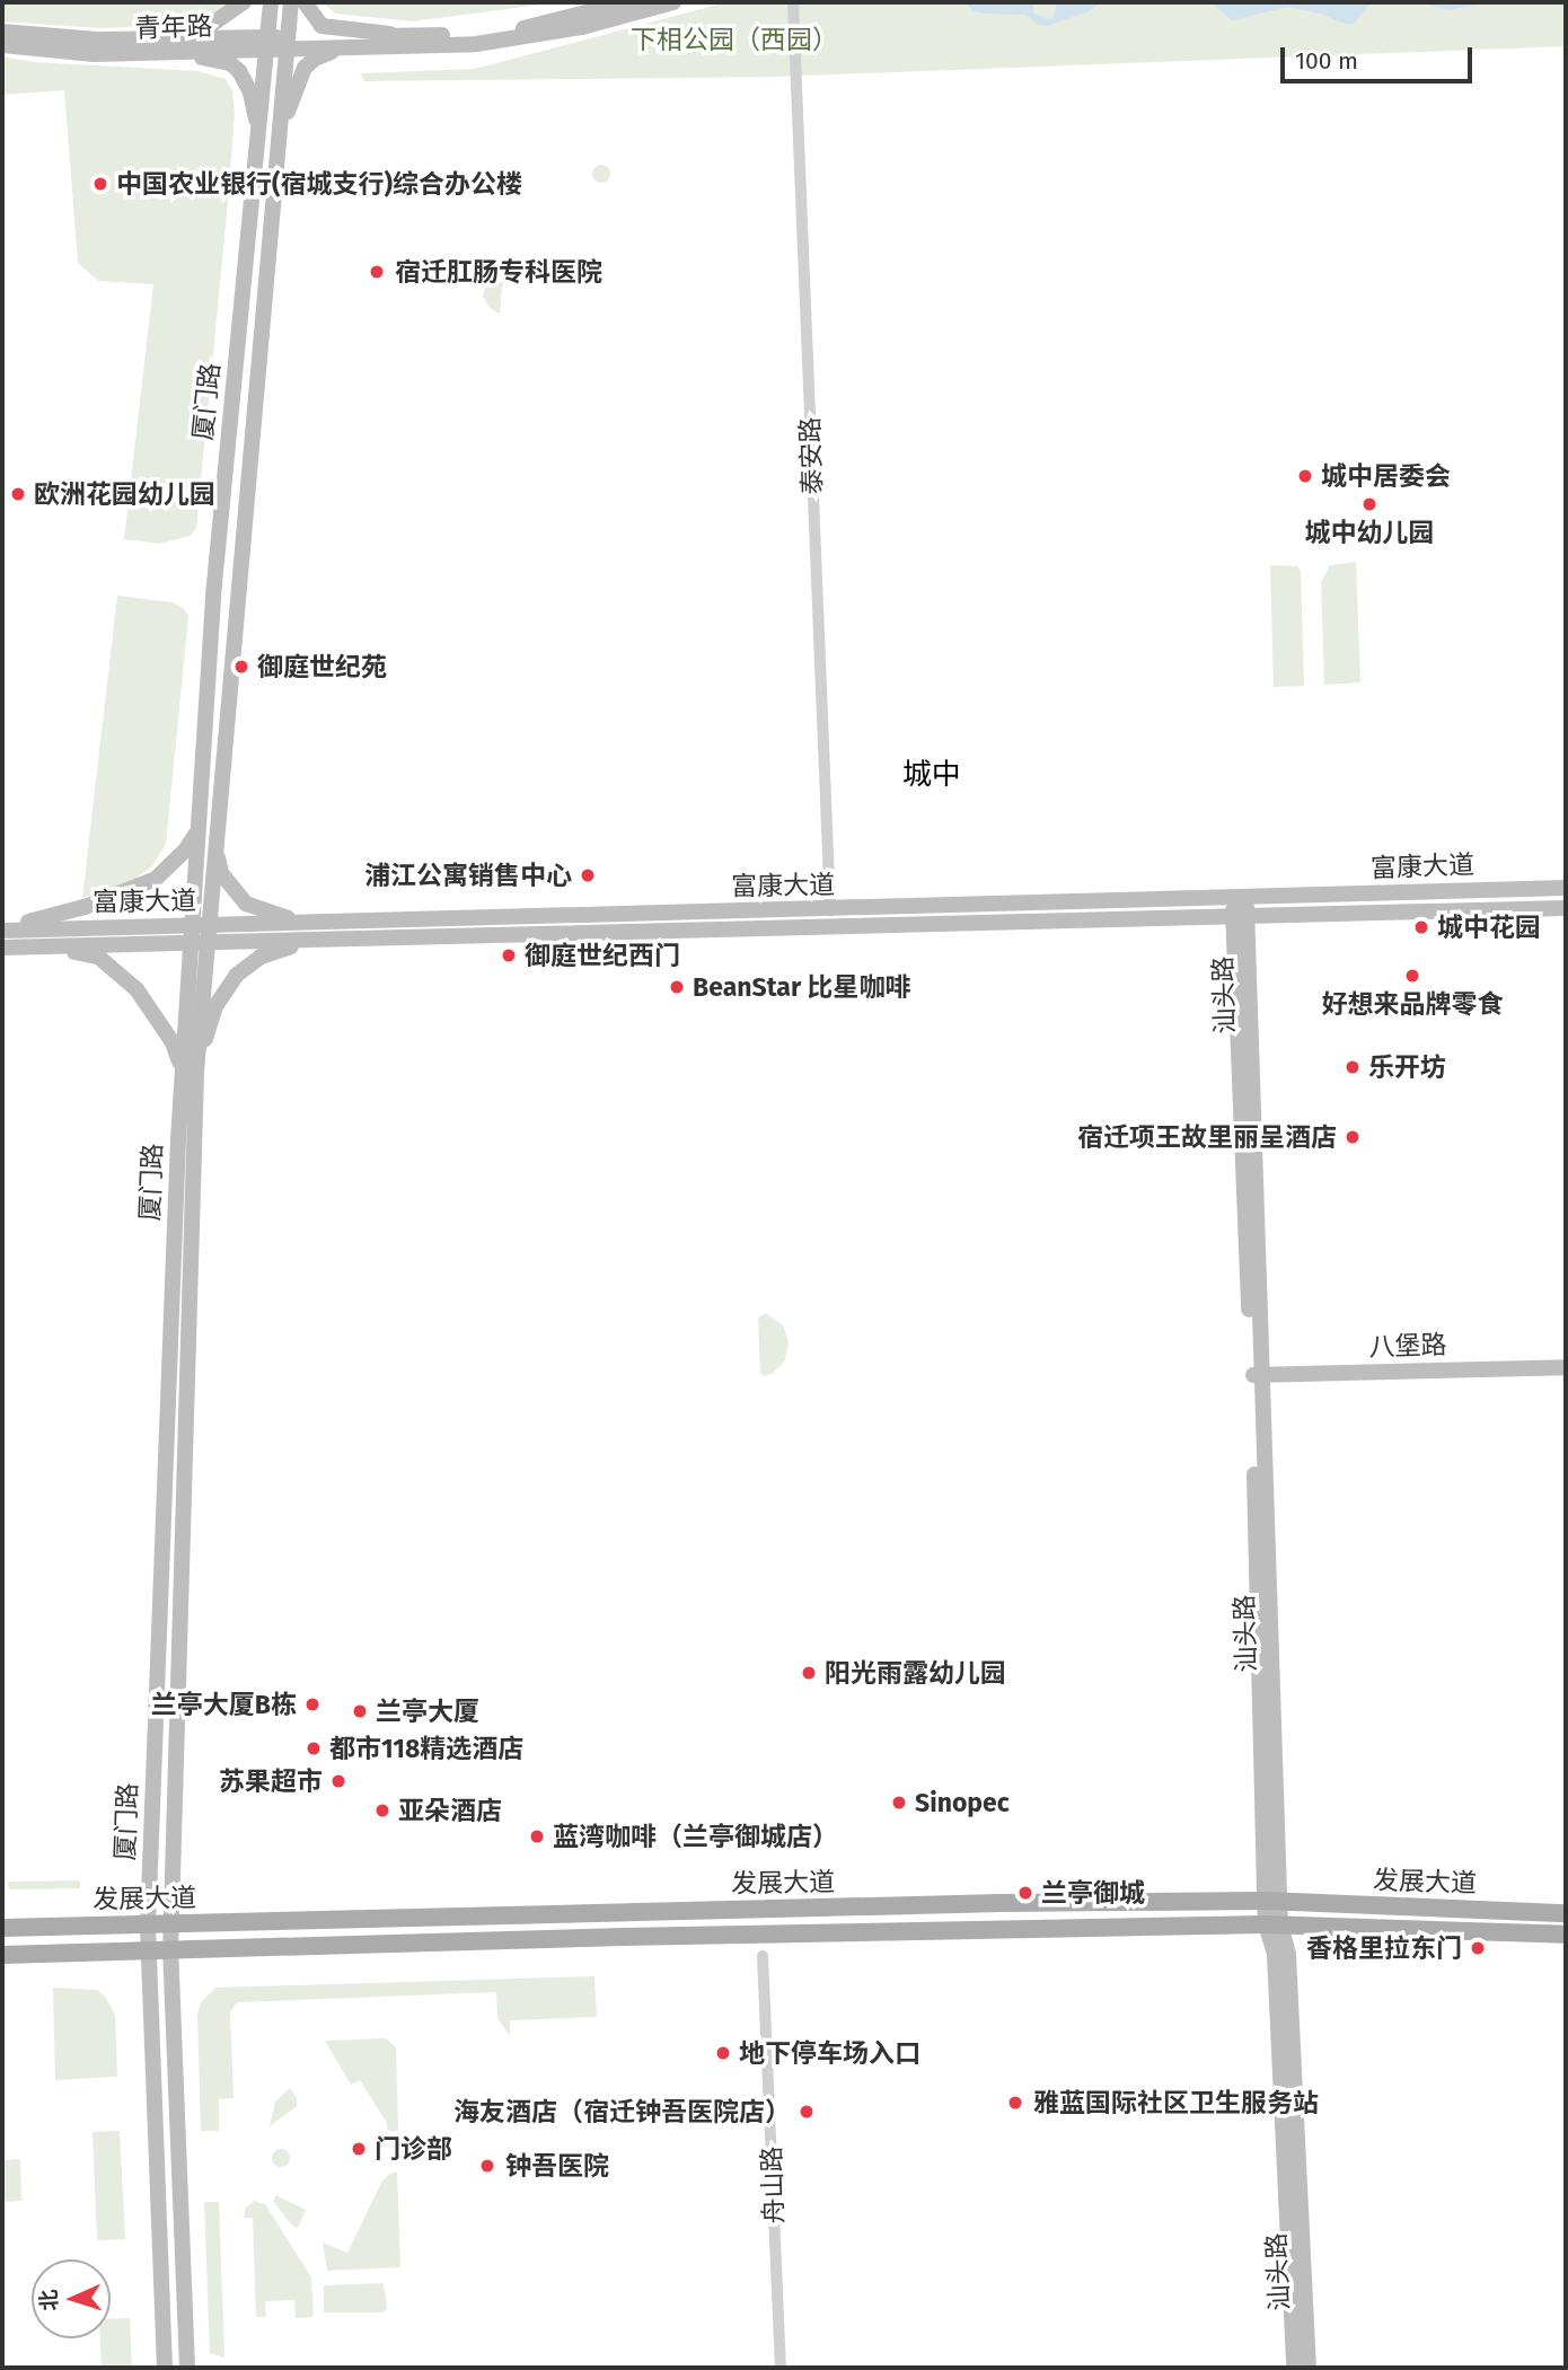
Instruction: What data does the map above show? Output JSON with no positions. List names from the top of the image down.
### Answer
{
  "streets": {
    "main road": ["发展大道"],
    "street": [
      "青年路",
      "厦门路",
      "泰安路",
      "富康大道",
      "汕头路",
      "八堡路",
      "舟山路"
    ]
  },
  "crossings": [
    ["青年路", "厦门路"],
    ["厦门路", "富康大道"],
    ["厦门路", "发展大道"],
    ["泰安路", "富康大道"],
    ["富康大道", "汕头路"],
    ["汕头路", "八堡路"],
    ["汕头路", "发展大道"]
  ],
  "districts": ["城中"],
  "parks": ["下相公园（西园）"],
  "places": [
    "中国农业银行(宿城支行)综合办公楼",
    "宿迁肛肠专科医院",
    "城中居委会",
    "欧洲花园幼儿园",
    "城中幼儿园",
    "御庭世纪苑",
    "浦江公寓销售中心",
    "城中花园",
    "御庭世纪西门",
    "好想来品牌零食",
    "BeanStar 比星咖啡",
    "乐开坊",
    "宿迁项王故里丽呈酒店",
    "阳光雨露幼儿园",
    "兰亭大厦B栋",
    "兰亭大厦",
    "都市118精选酒店",
    "苏果超市",
    "Sinopec",
    "亚朵酒店",
    "蓝湾咖啡（兰亭御城店）",
    "兰亭御城",
    "香格里拉东门",
    "地下停车场入口",
    "雅蓝国际社区卫生服务站",
    "海友酒店（宿迁钟吾医院店）",
    "门诊部",
    "钟吾医院"
  ],
  "scale_bar": "100 m",
  "north": "left"
}
